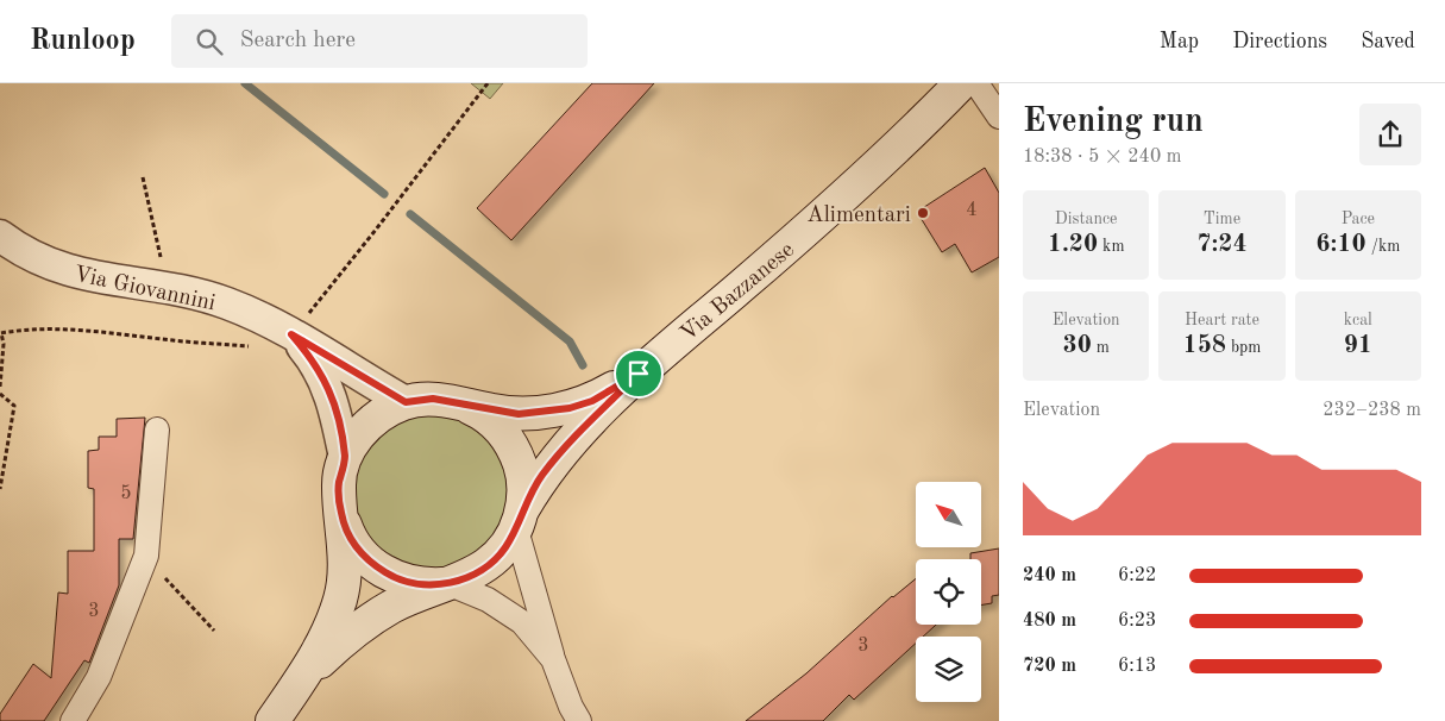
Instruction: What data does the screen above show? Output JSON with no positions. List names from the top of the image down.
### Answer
{
  "streets": {
    "main road": ["Via Bazzanese"],
    "street": ["Via Giovannini"]
  },
  "crossings": [
    ["Via Giovannini", "Via Bazzanese"]
  ],
  "places": ["Alimentari"],
  "house_numbers": [
    "4",
    "5",
    "3",
    "3"
  ],
  "north": "top left",
  "page": {
    "header": "Runloop",
    "search": "Search here",
    "nav": ["Map", "Directions", "Saved"],
    "heading": ["Evening run", "18:38 · 5 × 240 m"],
    "stats": [
      ["Distance", "1.20 km"],
      ["Time", "7:24"],
      ["Pace", "6:10 /km"],
      ["Elevation", "30 m"],
      ["Heart rate", "158 bpm"],
      ["kcal", "91"]
    ],
    "chart": ["Elevation", "232–238 m"],
    "list": [
      {
        "name": "240 m",
        "note": "6:22"
      },
      {
        "name": "480 m",
        "note": "6:23"
      },
      {
        "name": "720 m",
        "note": "6:13"
      }
    ]
  }
}
